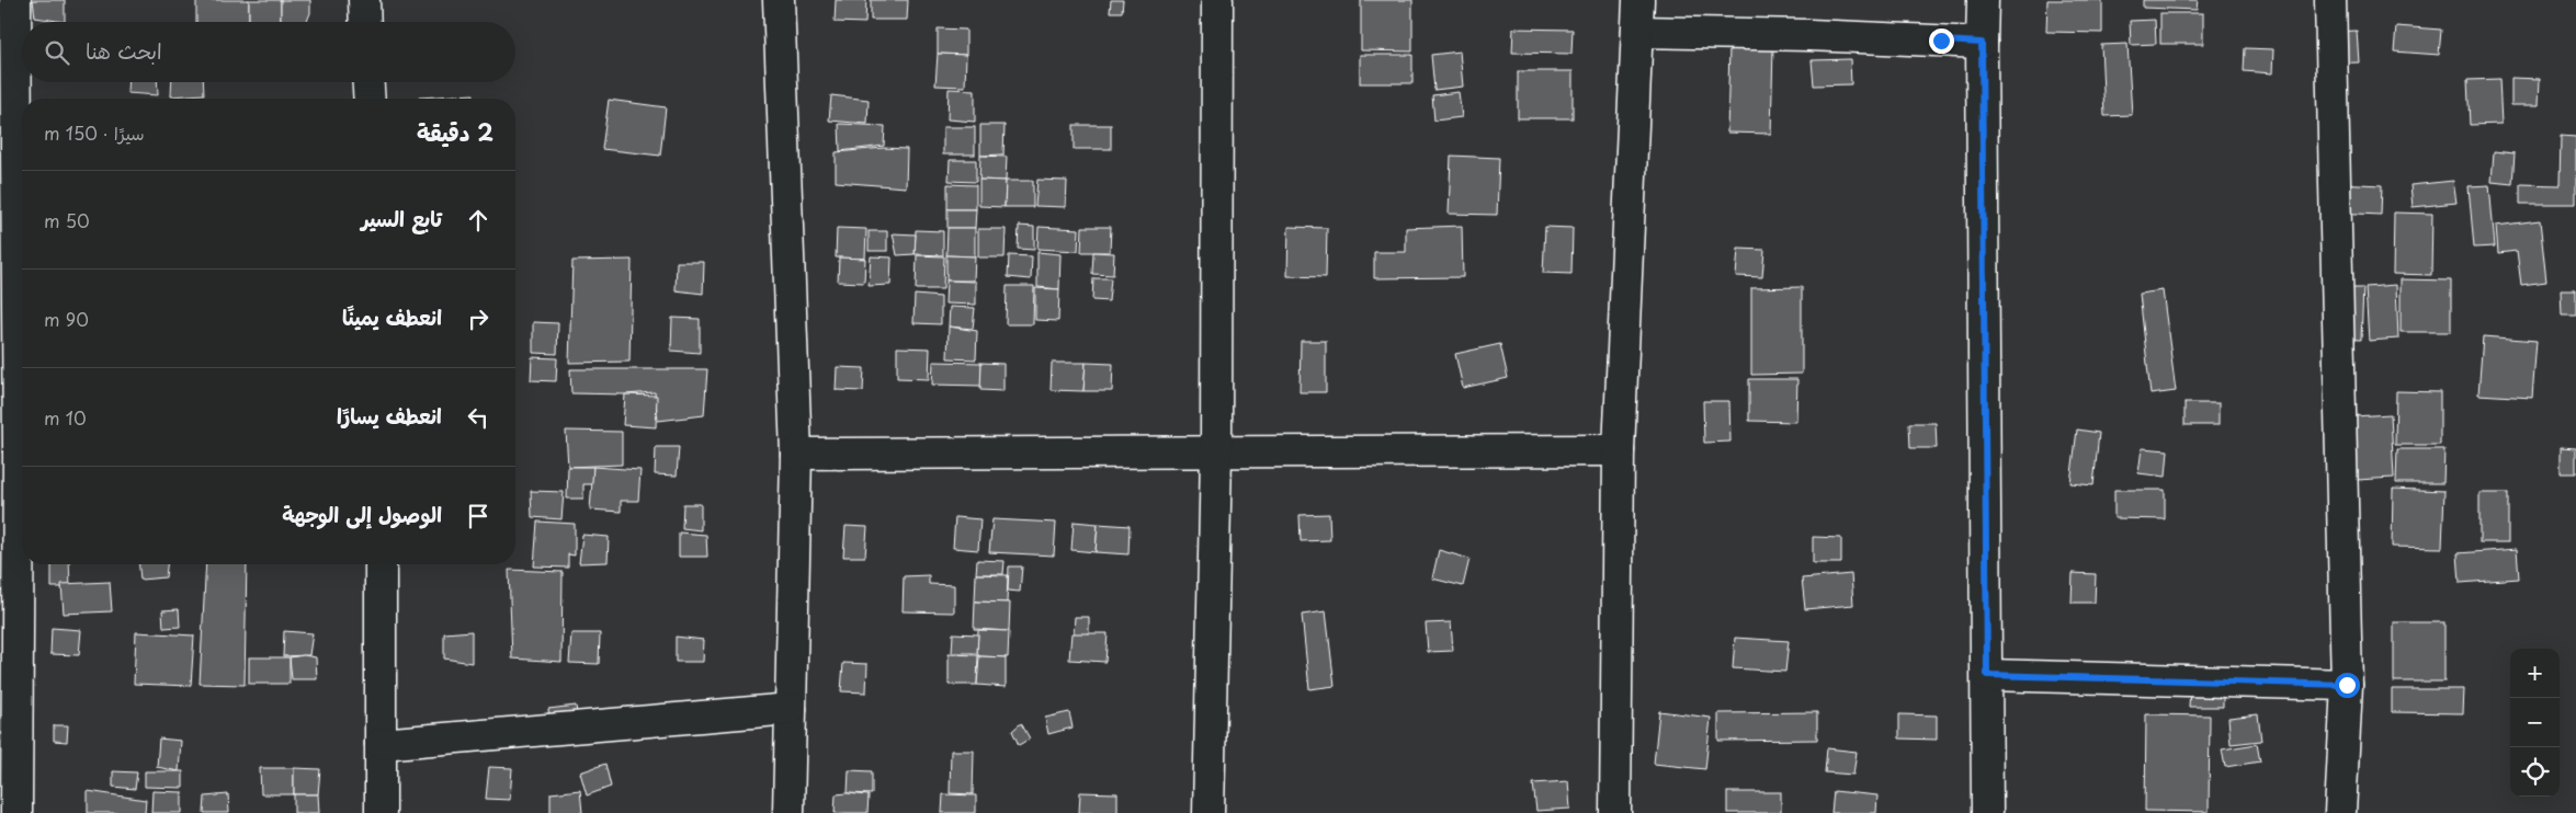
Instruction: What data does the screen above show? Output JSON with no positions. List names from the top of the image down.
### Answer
{
  "page": {
    "search": "ابحث هنا",
    "heading": ["2 دقيقة", "سيرًا · 150 m"],
    "list": [
      ["تابع السير", "50 m"],
      ["انعطف يمينًا", "90 m"],
      ["انعطف يسارًا", "10 m"],
      "الوصول إلى الوجهة"
    ],
    "map_buttons": ["+", "−"]
  }
}
